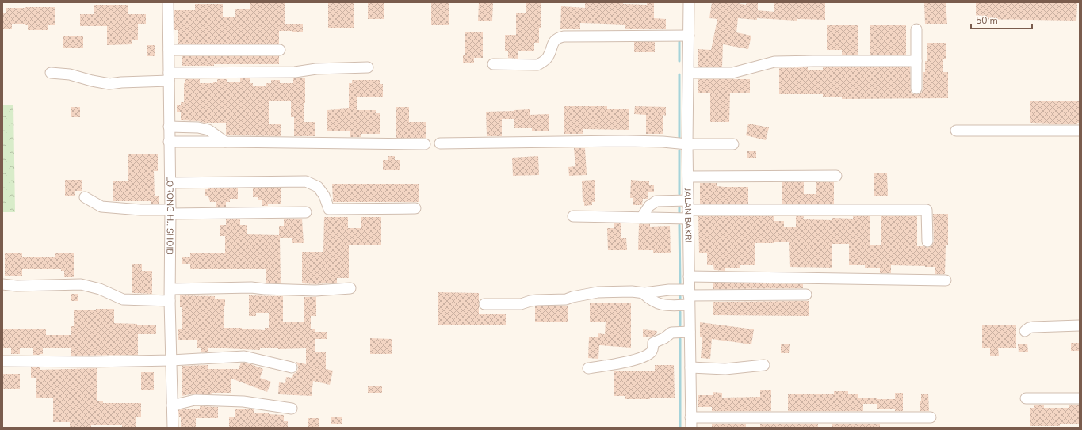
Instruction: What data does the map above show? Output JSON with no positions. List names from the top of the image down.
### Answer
{
  "streets": {
    "street": ["JALAN BAKRI", "LORONG HJ. SHOIB"]
  },
  "scale_bar": "50 m"
}
